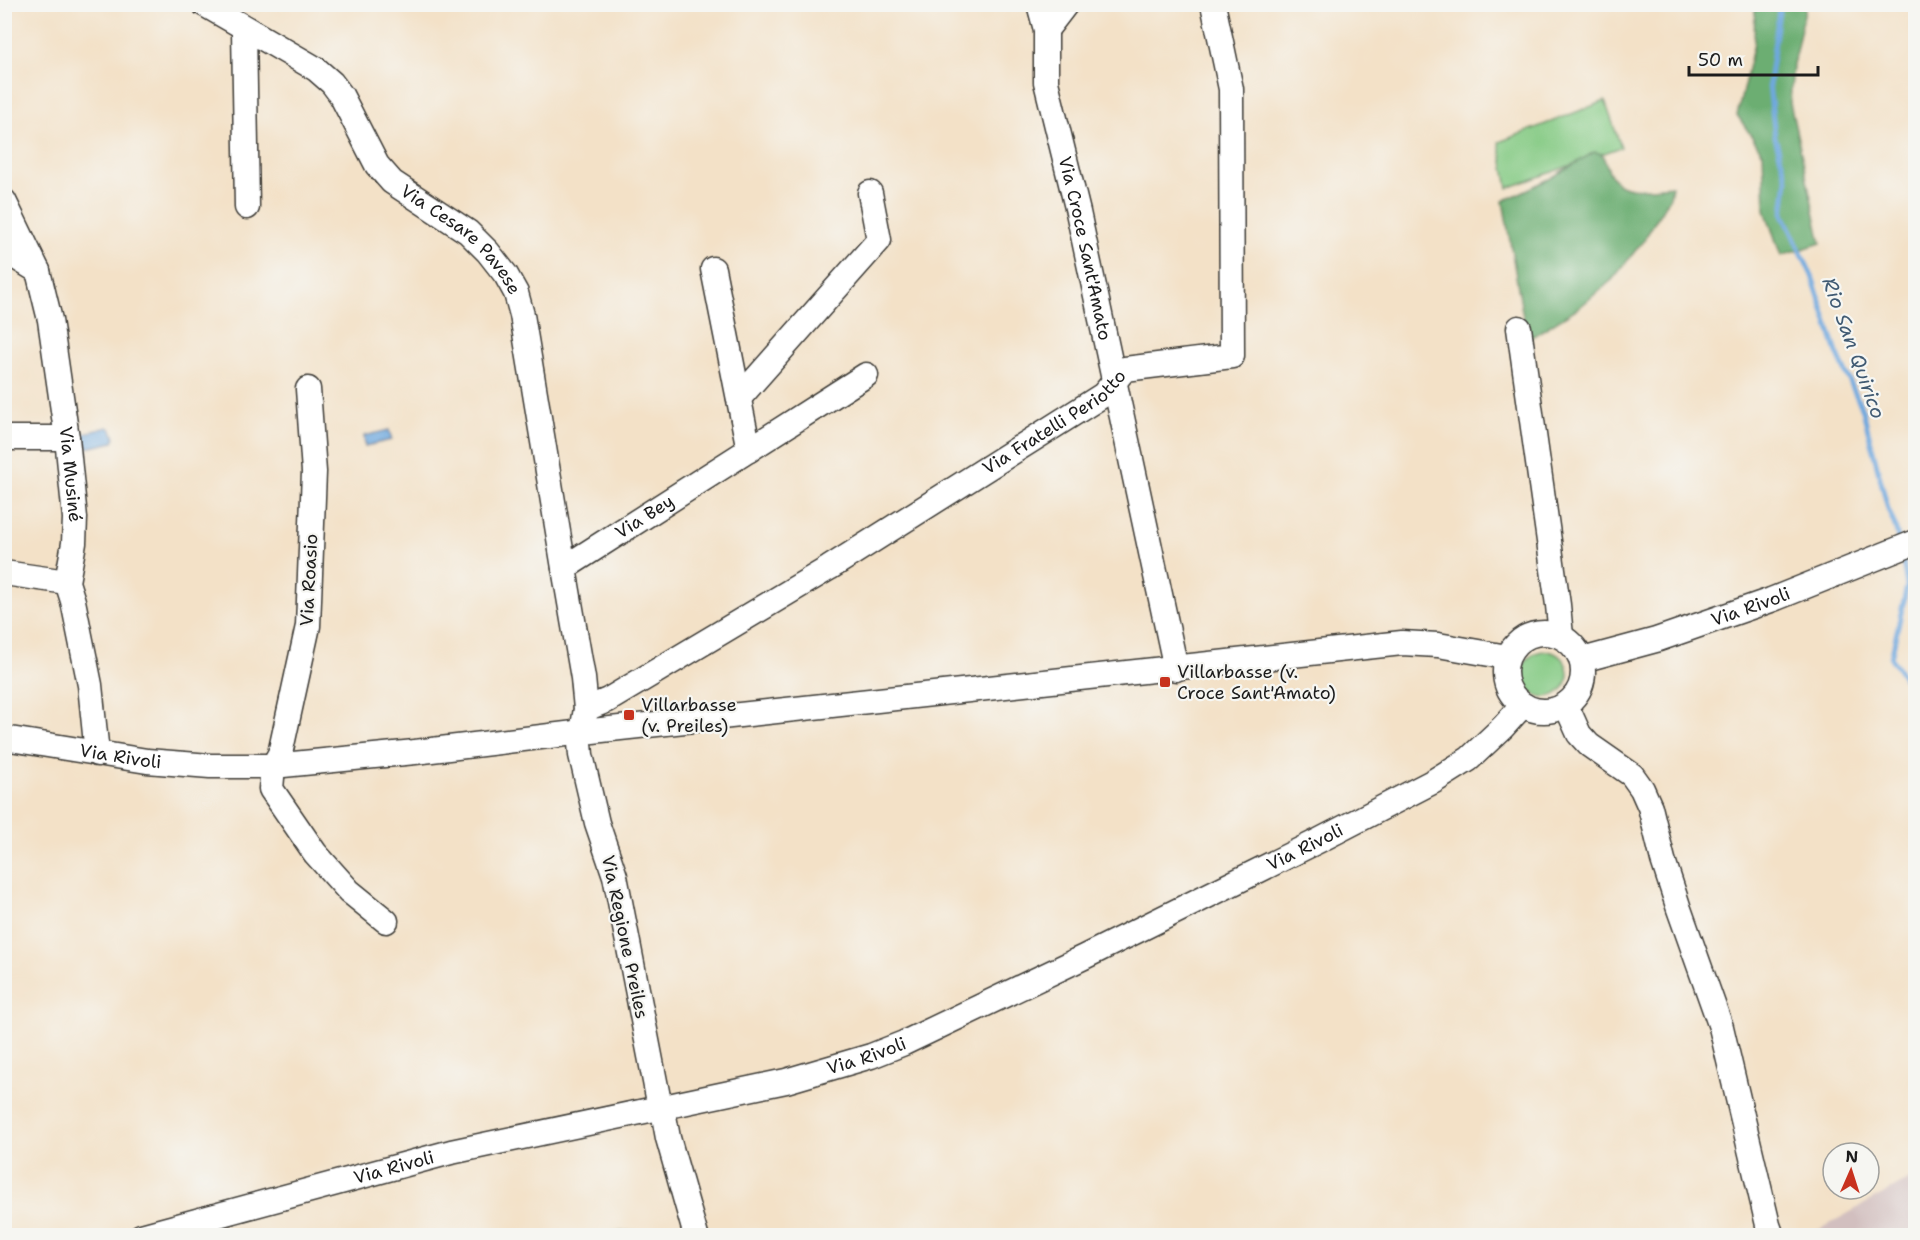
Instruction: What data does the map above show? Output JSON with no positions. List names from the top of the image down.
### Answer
{
  "streets": {
    "street": [
      "Via Cesare Pavese",
      "Via Croce Sant'Amato",
      "Via Fratelli Periotto",
      "Via Musiné",
      "Via Bey",
      "Via Roasio",
      "Via Rivoli",
      "Via Regione Preiles"
    ]
  },
  "crossings": [
    ["Via Cesare Pavese", "Via Bey"],
    ["Via Croce Sant'Amato", "Via Fratelli Periotto"],
    ["Via Croce Sant'Amato", "Via Rivoli"],
    ["Via Fratelli Periotto", "Via Rivoli"],
    ["Via Fratelli Periotto", "Via Regione Preiles"],
    ["Via Musiné", "Via Rivoli"],
    ["Via Roasio", "Via Rivoli"],
    ["Via Rivoli", "Via Regione Preiles"]
  ],
  "water": ["Rio San Quirico"],
  "places": {
    "transit": ["Villarbasse (v. Croce Sant'Amato)", "Villarbasse (v. Preiles)"]
  },
  "scale_bar": "50 m",
  "north": "top"
}
